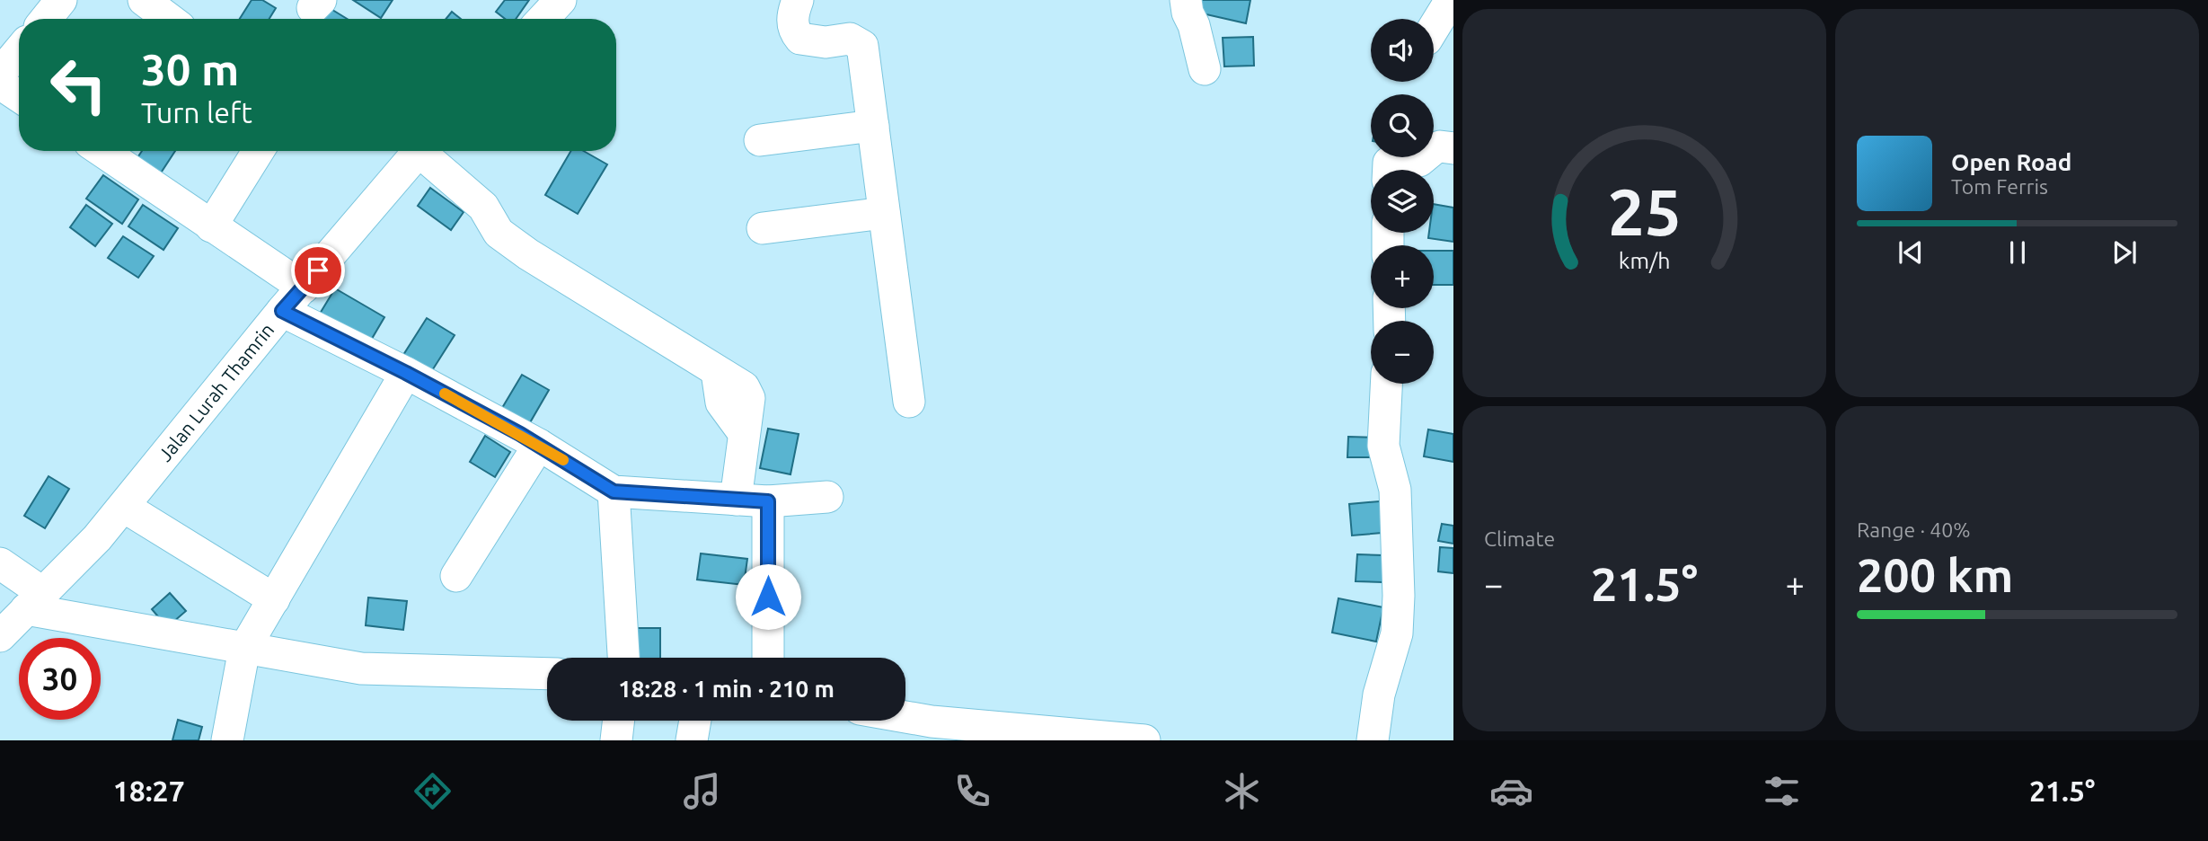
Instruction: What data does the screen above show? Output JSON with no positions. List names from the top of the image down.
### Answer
{
  "streets": {
    "street": ["Jalan Lurah Thamrin"]
  },
  "page": {
    "map_buttons": ["+", "−"],
    "turn": ["30 m", "Turn left"],
    "song": ["Open Road", "Tom Ferris"],
    "tile": [
      "Climate",
      ["Range · 40%", "200 km"]
    ],
    "heat": ["−", "21.5°", "+"],
    "limit": "30",
    "trip": "18:28 · 1 min · 210 m",
    "tabs": ["18:27", "21.5°"],
    "gauge": ["25", "km/h"]
  }
}
